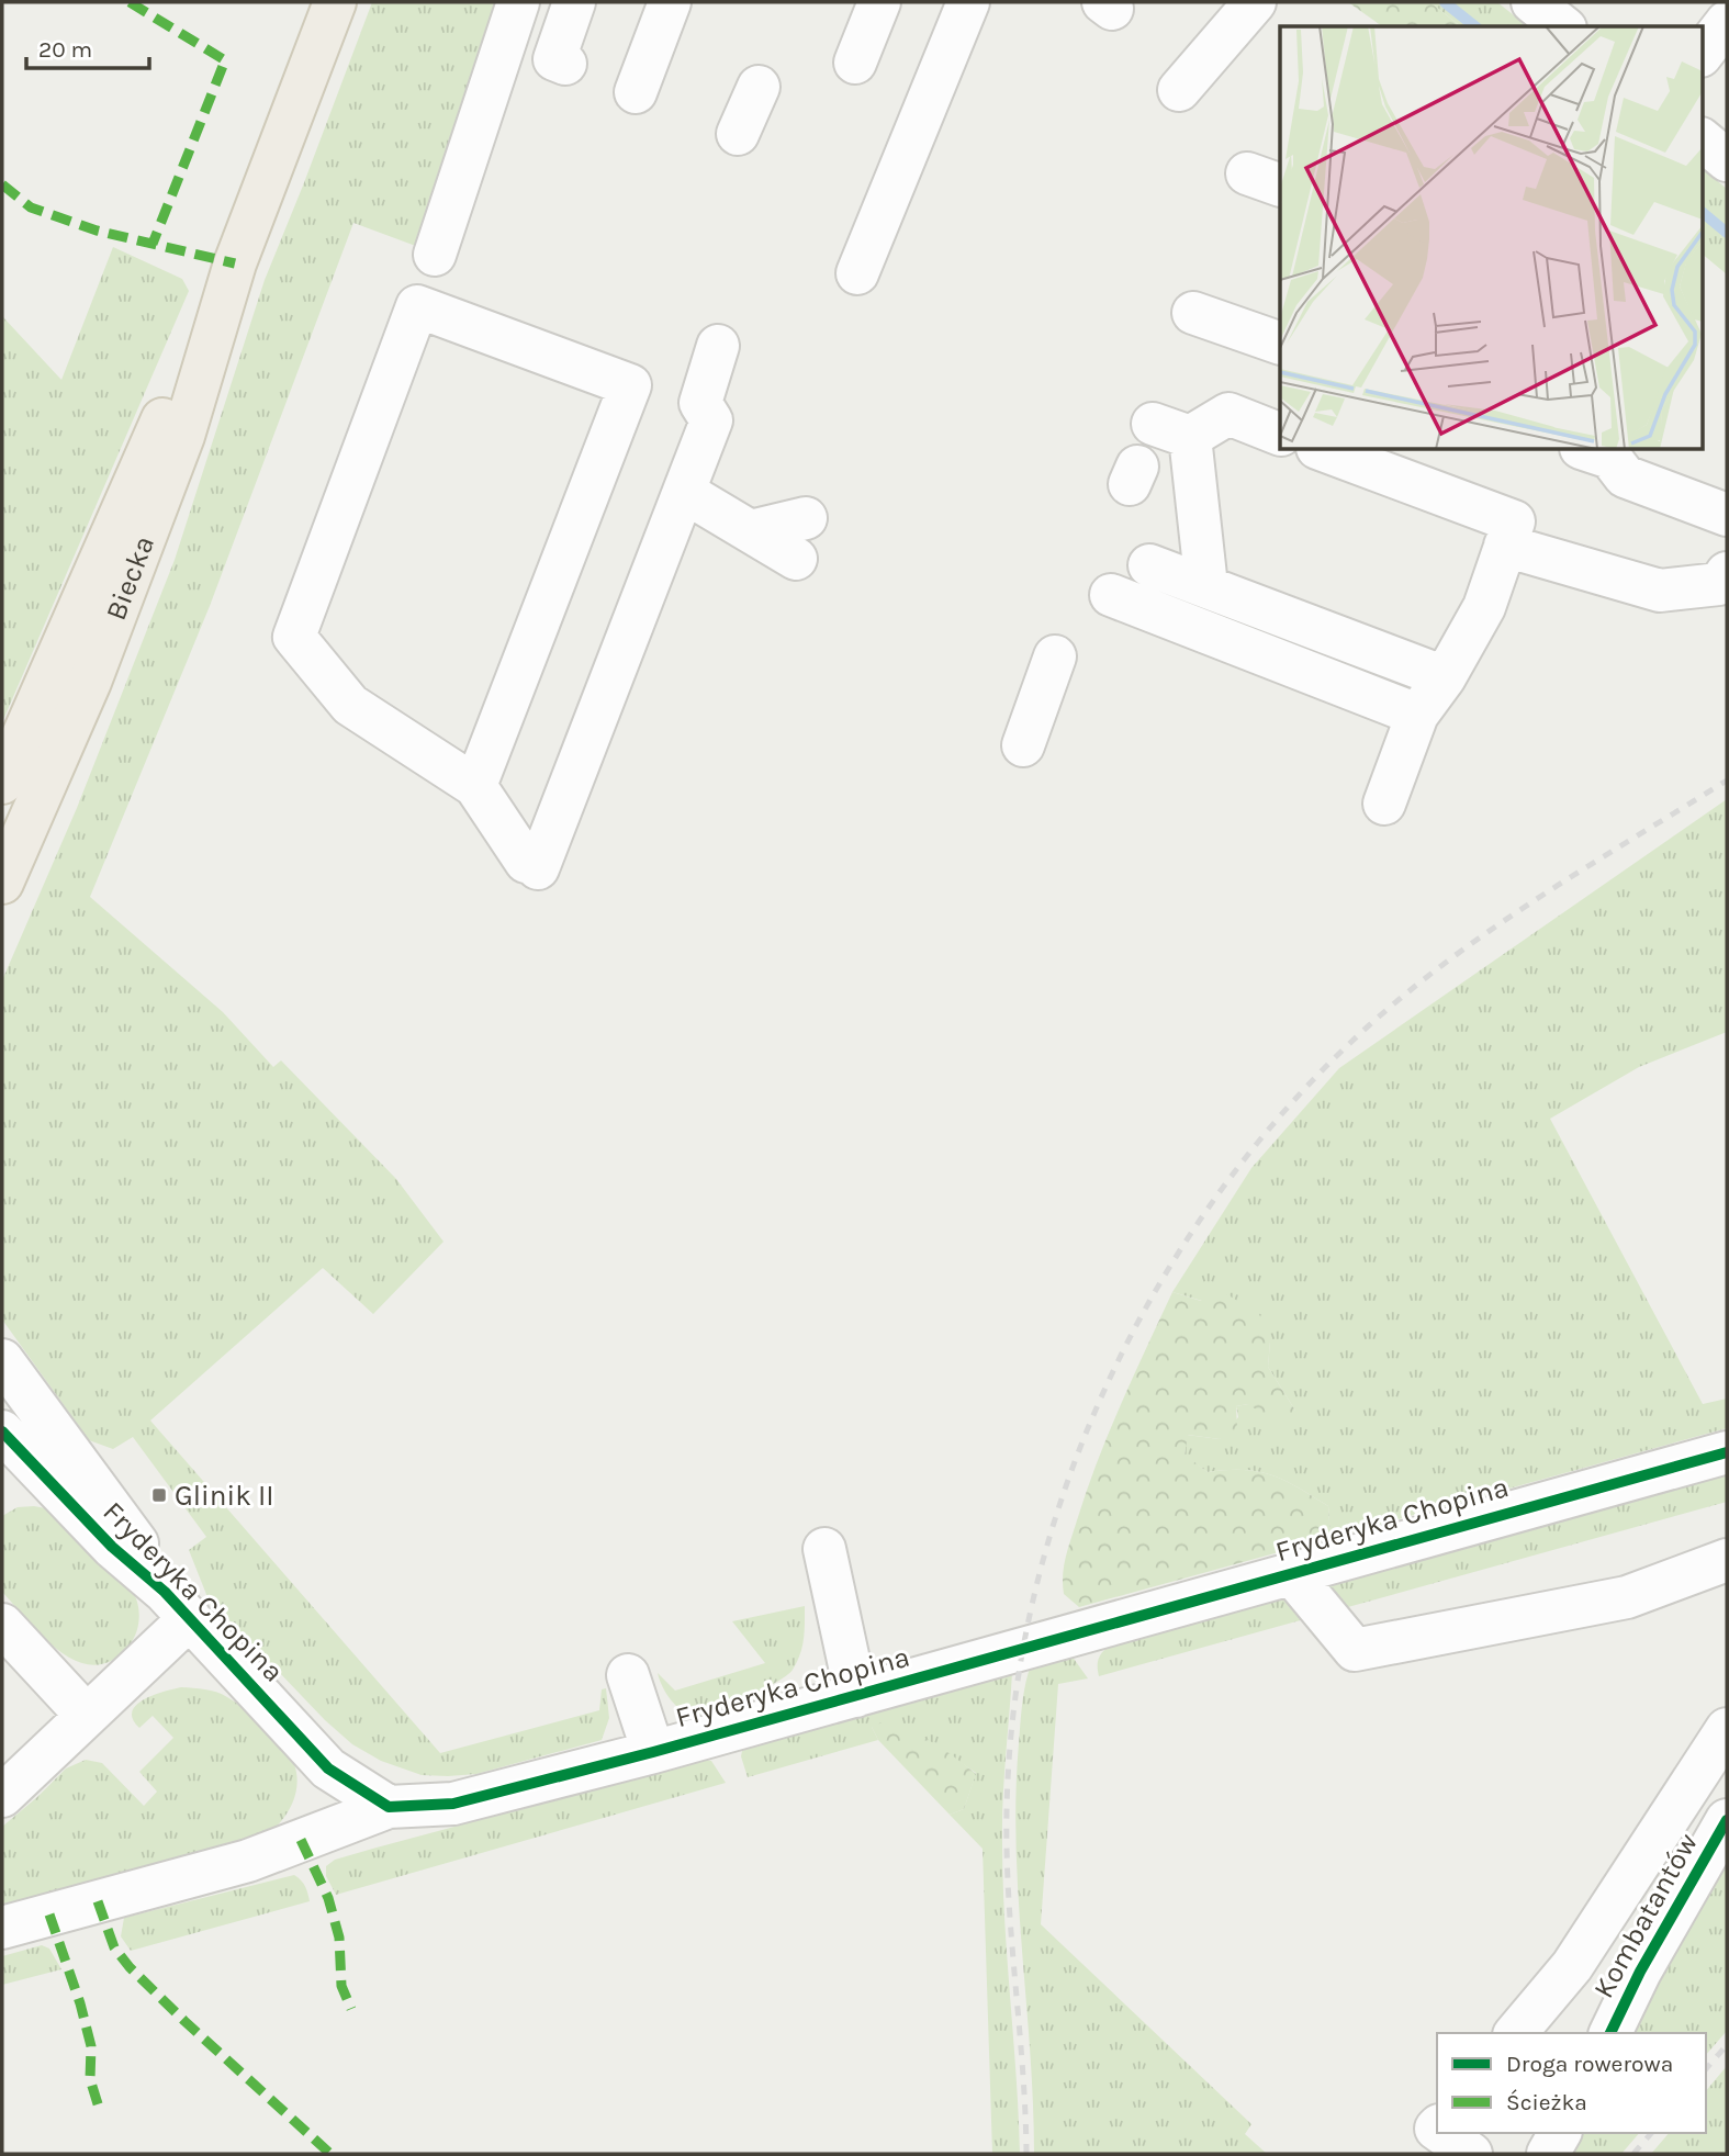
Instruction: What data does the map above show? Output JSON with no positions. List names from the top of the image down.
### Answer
{
  "streets": {
    "main road": ["Biecka"],
    "street": ["Fryderyka Chopina", "Kombatantów"]
  },
  "places": {
    "transit": ["Glinik II"]
  },
  "legend": ["Droga rowerowa", "Ścieżka"],
  "scale_bar": "20 m"
}
